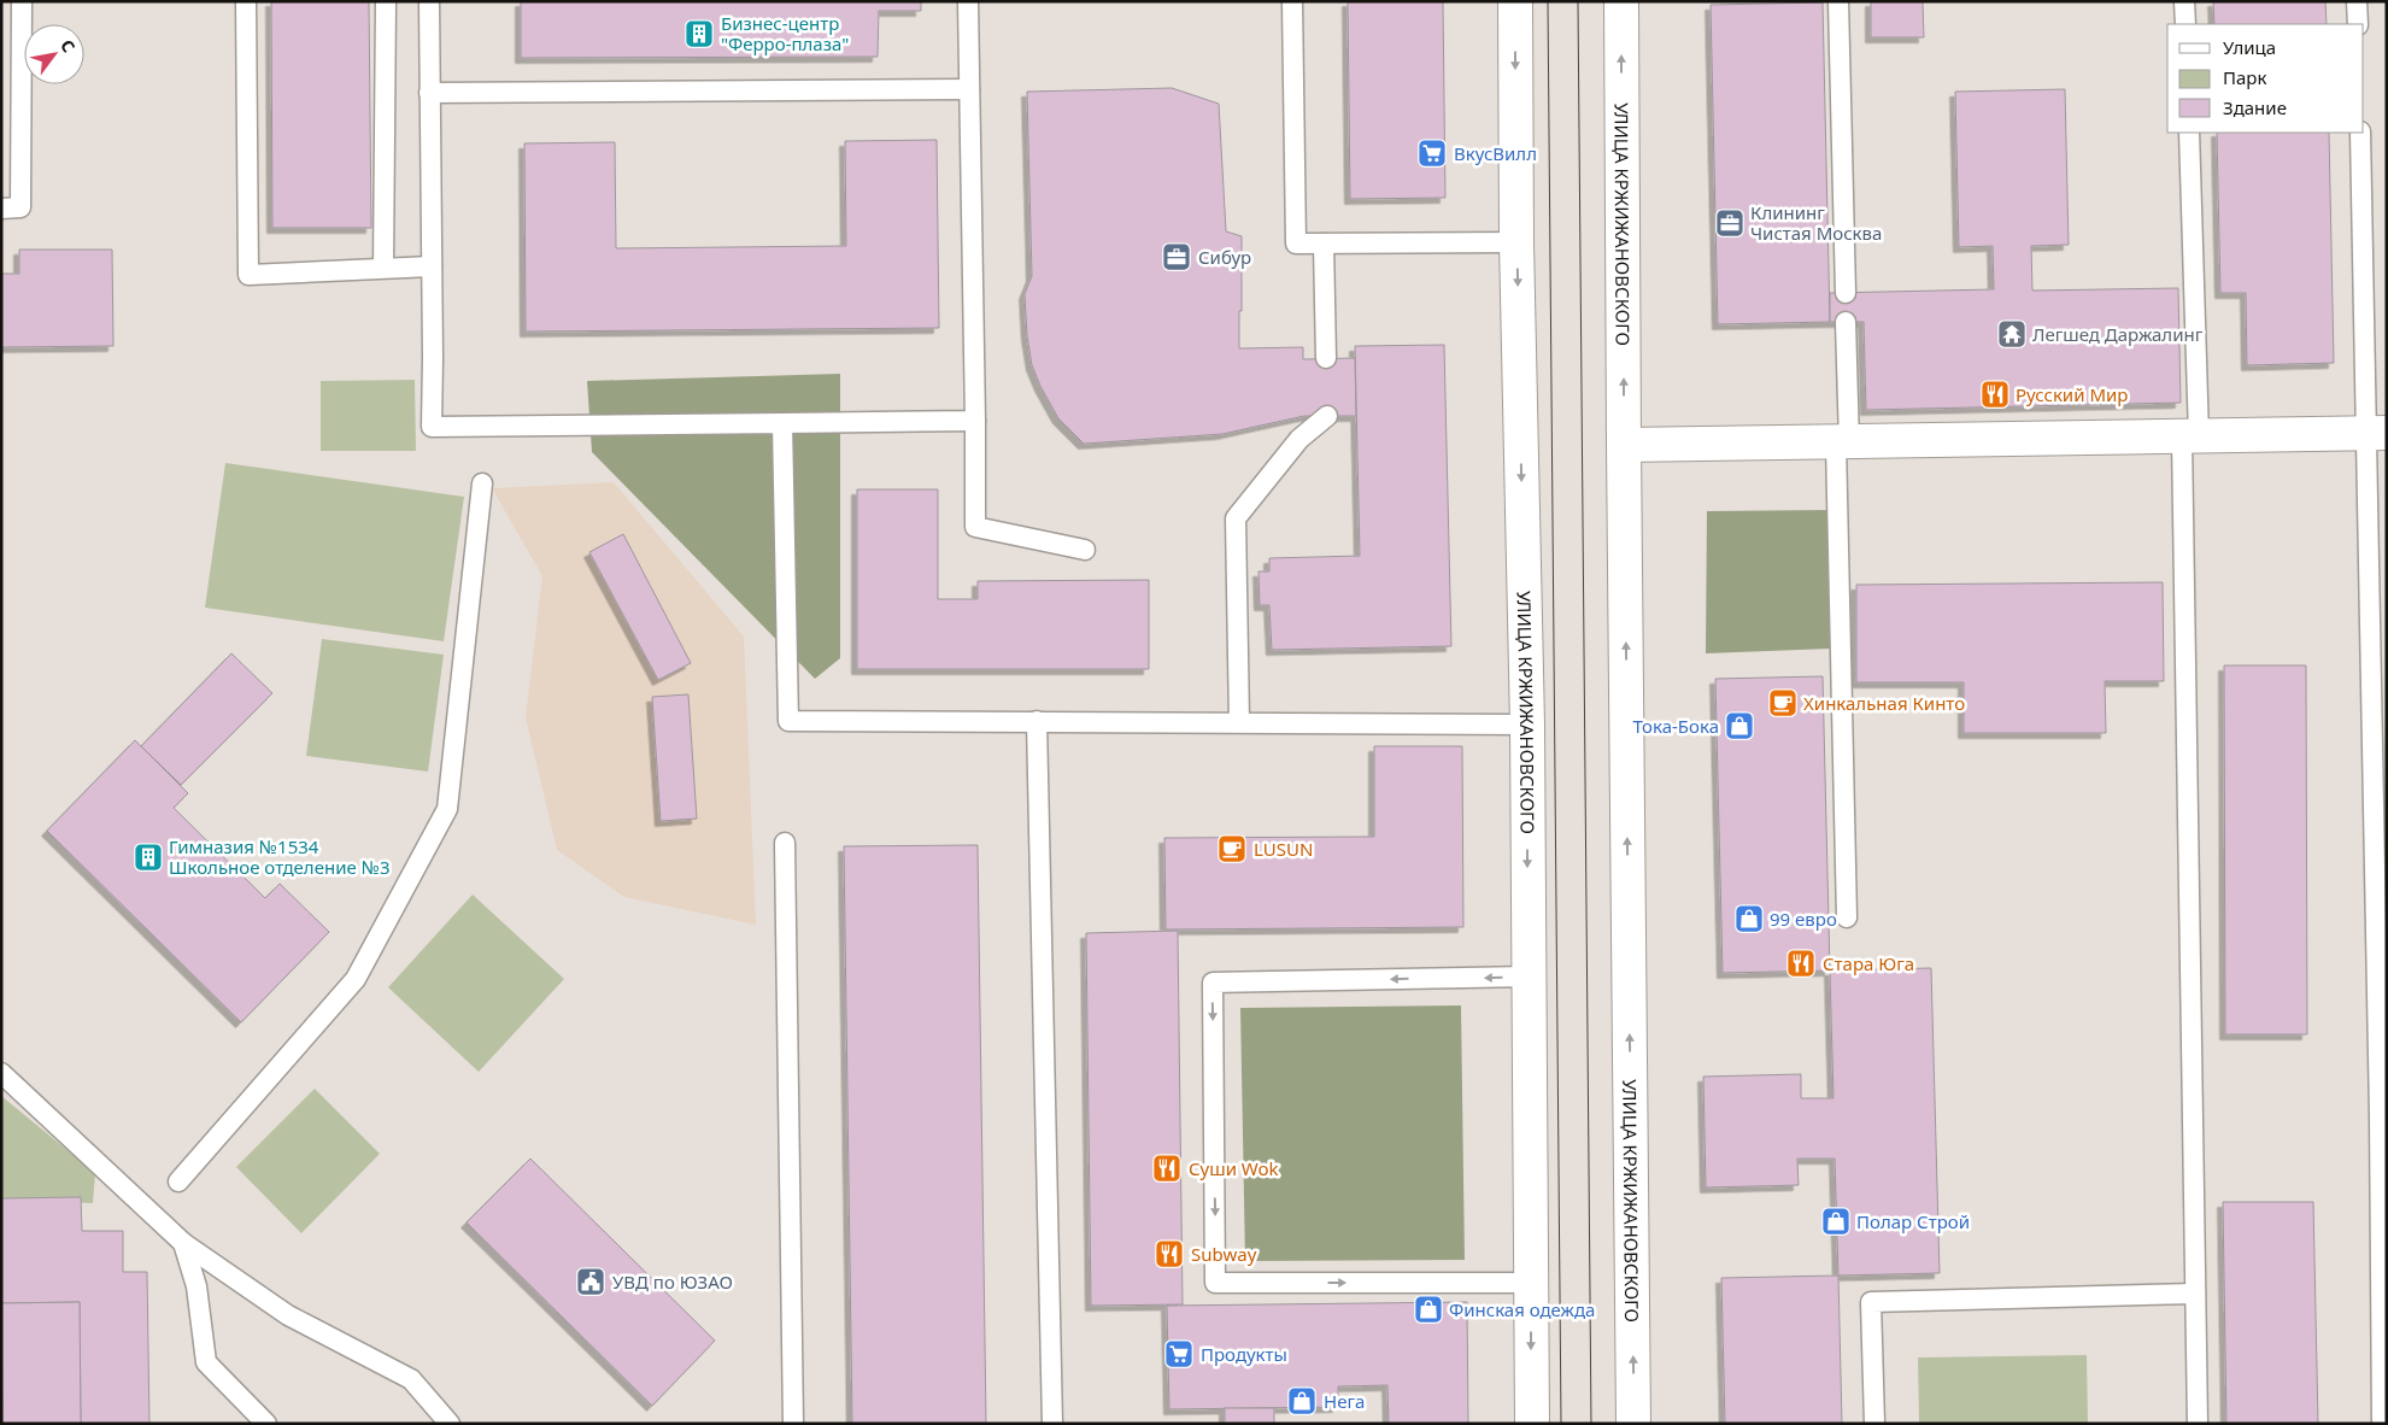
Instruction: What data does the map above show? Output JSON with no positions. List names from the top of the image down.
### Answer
{
  "streets": {
    "street": ["УЛИЦА КРЖИЖАНОВСКОГО"]
  },
  "places": {
    "building": ["Бизнес-центр \"Ферро-плаза\"", "Гимназия №1534 Школьное отделение №3"],
    "supermarket": ["ВкусВилл", "Продукты"],
    "office": ["Клининг Чистая Москва", "Сибур"],
    "temple": ["Легшед Даржалинг"],
    "restaurant": [
      "Русский Мир",
      "Стара Юга",
      "Суши Wok",
      "Subway"
    ],
    "cafe": ["Хинкальная Кинто", "LUSUN"],
    "shop": [
      "Тока-Бока",
      "99 евро",
      "Полар Строй",
      "Финская одежда",
      "Нега"
    ],
    "public building": ["УВД по ЮЗАО"]
  },
  "legend": ["Улица", "Парк", "Здание"],
  "north": "top right"
}
